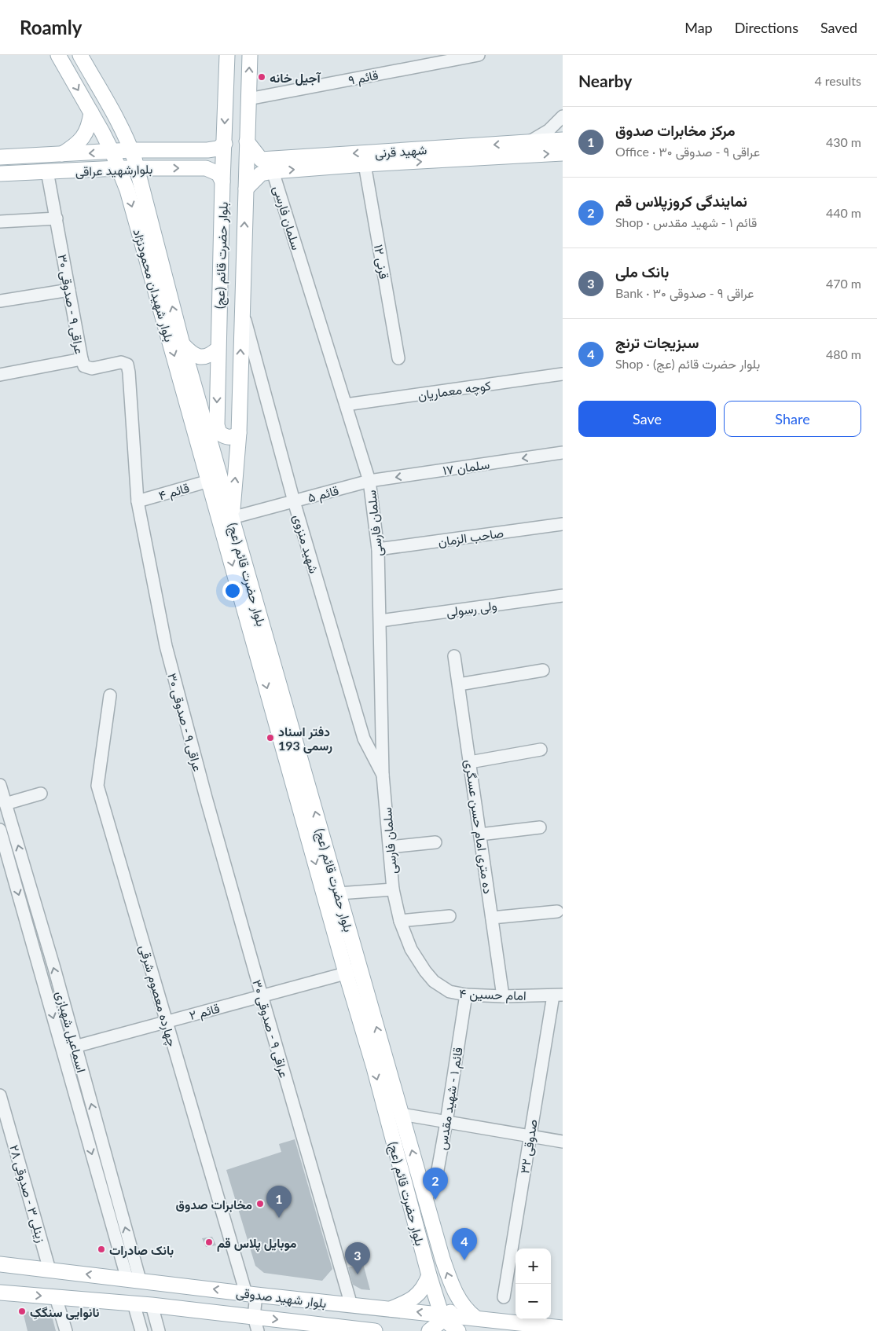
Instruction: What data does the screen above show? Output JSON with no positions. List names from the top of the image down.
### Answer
{
  "streets": {
    "main road": [
      "شهید قرنی",
      "بلوارشهید عراقی",
      "بلوار حضرت قائم (عج)",
      "بلوار شهیدان محمودنژاد",
      "بلوار شهید صدوقی"
    ],
    "street": [
      "قائم ۹",
      "سلمان فارسی",
      "قرنی ۱۲",
      "عراقی ۹ - صدوقی ۳۰",
      "کوچه معماریان",
      "سلمان ۱۷",
      "قائم ۴",
      "قائم ۵",
      "صاحب الزمان",
      "شهید منزوی",
      "ولی رسولی",
      "ده متری امام حسن عسگری",
      "امام حسین ۴",
      "چهارده معصوم شرقی",
      "قائم ۲",
      "اسماعیل شهبازی",
      "قائم ۱ - شهید مقدس",
      "صدوقی ۳۲",
      "زینلی ۳ - صدوقی ۲۸"
    ]
  },
  "crossings": [
    ["قائم ۹", "بلوار حضرت قائم (عج)"],
    ["شهید قرنی", "سلمان فارسی"],
    ["شهید قرنی", "قرنی ۱۲"],
    ["بلوارشهید عراقی", "بلوار حضرت قائم (عج)"],
    ["بلوارشهید عراقی", "بلوار شهیدان محمودنژاد"],
    ["بلوارشهید عراقی", "عراقی ۹ - صدوقی ۳۰"],
    ["سلمان فارسی", "کوچه معماریان"],
    ["سلمان فارسی", "سلمان ۱۷"],
    ["سلمان فارسی", "قائم ۵"],
    ["سلمان فارسی", "صاحب الزمان"],
    ["سلمان فارسی", "شهید منزوی"],
    ["سلمان فارسی", "ولی رسولی"],
    ["سلمان فارسی", "امام حسین ۴"],
    ["بلوار حضرت قائم (عج)", "بلوار شهیدان محمودنژاد"],
    ["بلوار حضرت قائم (عج)", "قائم ۵"],
    ["بلوار حضرت قائم (عج)", "شهید منزوی"],
    ["بلوار حضرت قائم (عج)", "قائم ۲"],
    ["بلوار حضرت قائم (عج)", "قائم ۱ - شهید مقدس"],
    ["بلوار حضرت قائم (عج)", "بلوار شهید صدوقی"],
    ["بلوار شهیدان محمودنژاد", "قائم ۴"],
    ["بلوار شهیدان محمودنژاد", "قائم ۵"],
    ["عراقی ۹ - صدوقی ۳۰", "قائم ۴"],
    ["عراقی ۹ - صدوقی ۳۰", "قائم ۲"],
    ["عراقی ۹ - صدوقی ۳۰", "بلوار شهید صدوقی"],
    ["سلمان ۱۷", "قائم ۵"],
    ["قائم ۵", "شهید منزوی"],
    ["ده متری امام حسن عسگری", "امام حسین ۴"],
    ["امام حسین ۴", "قائم ۱ - شهید مقدس"],
    ["امام حسین ۴", "صدوقی ۳۲"],
    ["چهارده معصوم شرقی", "قائم ۲"],
    ["چهارده معصوم شرقی", "بلوار شهید صدوقی"],
    ["قائم ۲", "اسماعیل شهبازی"],
    ["اسماعیل شهبازی", "بلوار شهید صدوقی"],
    ["زینلی ۳ - صدوقی ۲۸", "بلوار شهید صدوقی"]
  ],
  "one_way": ["سلمان ۱۷"],
  "places": [
    "آجیل خانه",
    "دفتر اسناد رسمی 193",
    "مخابرات صدوق",
    "موبایل پلاس قم",
    "بانک صادرات",
    "نانوایی سنگکِ"
  ],
  "page": {
    "header": "Roamly",
    "nav": ["Map", "Directions", "Saved"],
    "heading": ["Nearby", "4 results"],
    "list": [
      {
        "mark": "1",
        "name": "مرکز مخابرات صدوق",
        "note": "Office · عراقی ۹ - صدوقی ۳۰",
        "value": "430 m"
      },
      {
        "mark": "2",
        "name": "نمایندگی کروزپلاس قم",
        "note": "Shop · قائم ۱ - شهید مقدس",
        "value": "440 m"
      },
      {
        "mark": "3",
        "name": "بانک ملی",
        "note": "Bank · عراقی ۹ - صدوقی ۳۰",
        "value": "470 m"
      },
      {
        "mark": "4",
        "name": "سبزیجات ترنج",
        "note": "Shop · بلوار حضرت قائم (عج)",
        "value": "480 m"
      }
    ],
    "buttons": ["Save", "Share"],
    "pins": [
      "2",
      "1",
      "4",
      "3"
    ],
    "map_buttons": ["+", "−"]
  }
}
